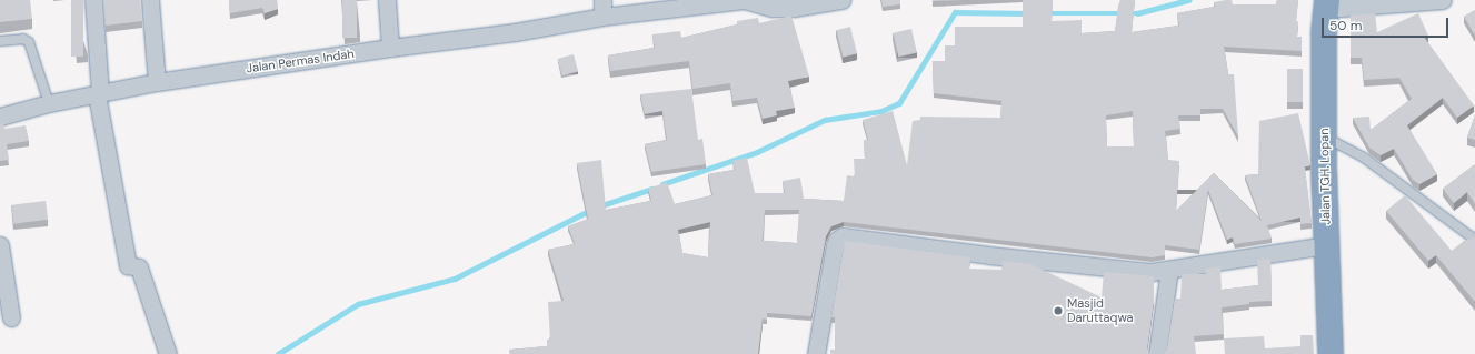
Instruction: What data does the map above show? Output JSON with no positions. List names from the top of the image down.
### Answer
{
  "streets": {
    "highway": ["Jalan TGH. Lopan"],
    "street": ["Jalan Permas Indah"]
  },
  "places": ["Masjid Daruttaqwa"],
  "scale_bar": "50 m"
}
